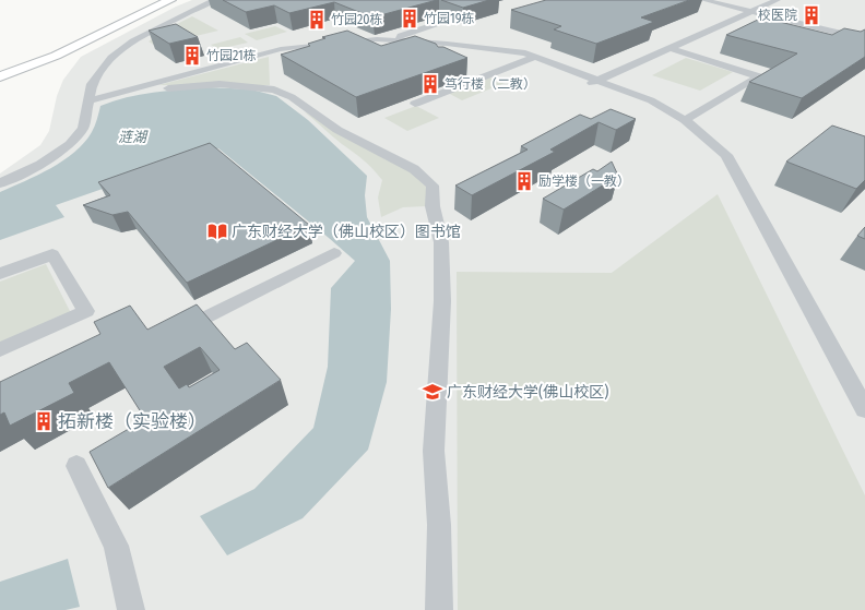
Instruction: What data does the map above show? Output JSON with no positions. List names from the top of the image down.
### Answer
{
  "water": ["涟湖"],
  "places": {
    "building": [
      "校医院",
      "竹园19栋",
      "竹园20栋",
      "竹园21栋",
      "笃行楼（二教）",
      "励学楼（一教）",
      "拓新楼（实验楼）"
    ],
    "library": ["广东财经大学（佛山校区）图书馆"],
    "school or university": ["广东财经大学(佛山校区)"]
  }
}
